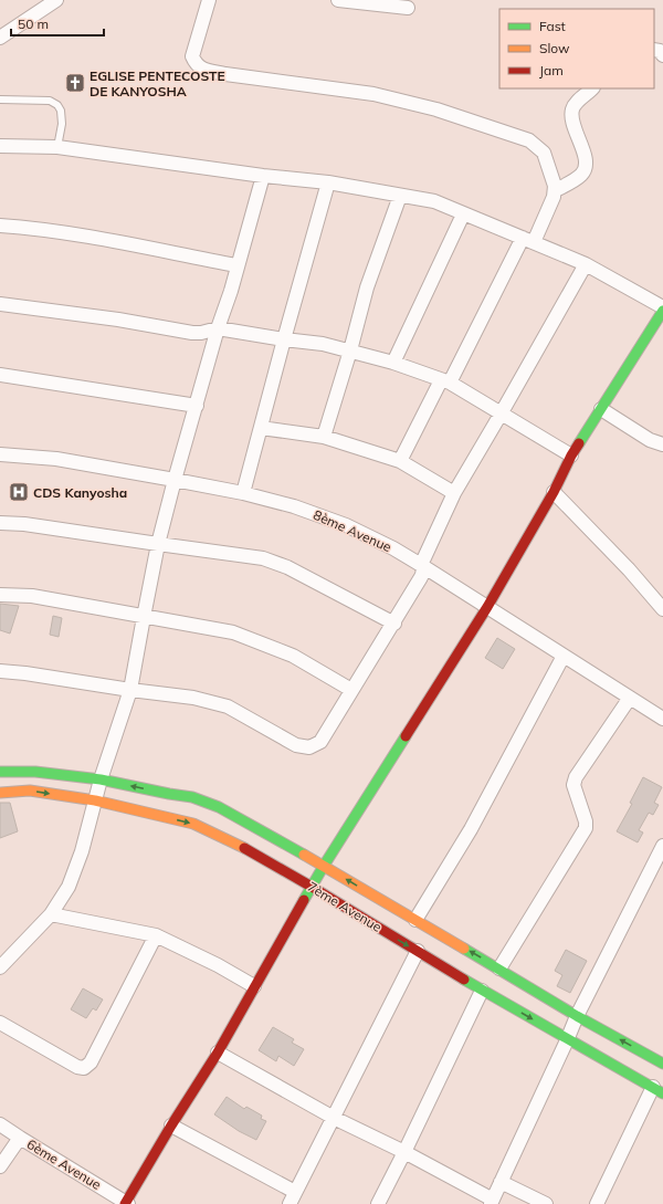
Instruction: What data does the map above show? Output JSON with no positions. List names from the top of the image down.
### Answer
{
  "streets": {
    "street": ["8ème Avenue", "7ème Avenue", "6ème Avenue"]
  },
  "places": {
    "church": ["EGLISE PENTECOSTE DE KANYOSHA"],
    "hospital": ["CDS Kanyosha"]
  },
  "legend": ["Fast", "Slow", "Jam"],
  "scale_bar": "50 m"
}
